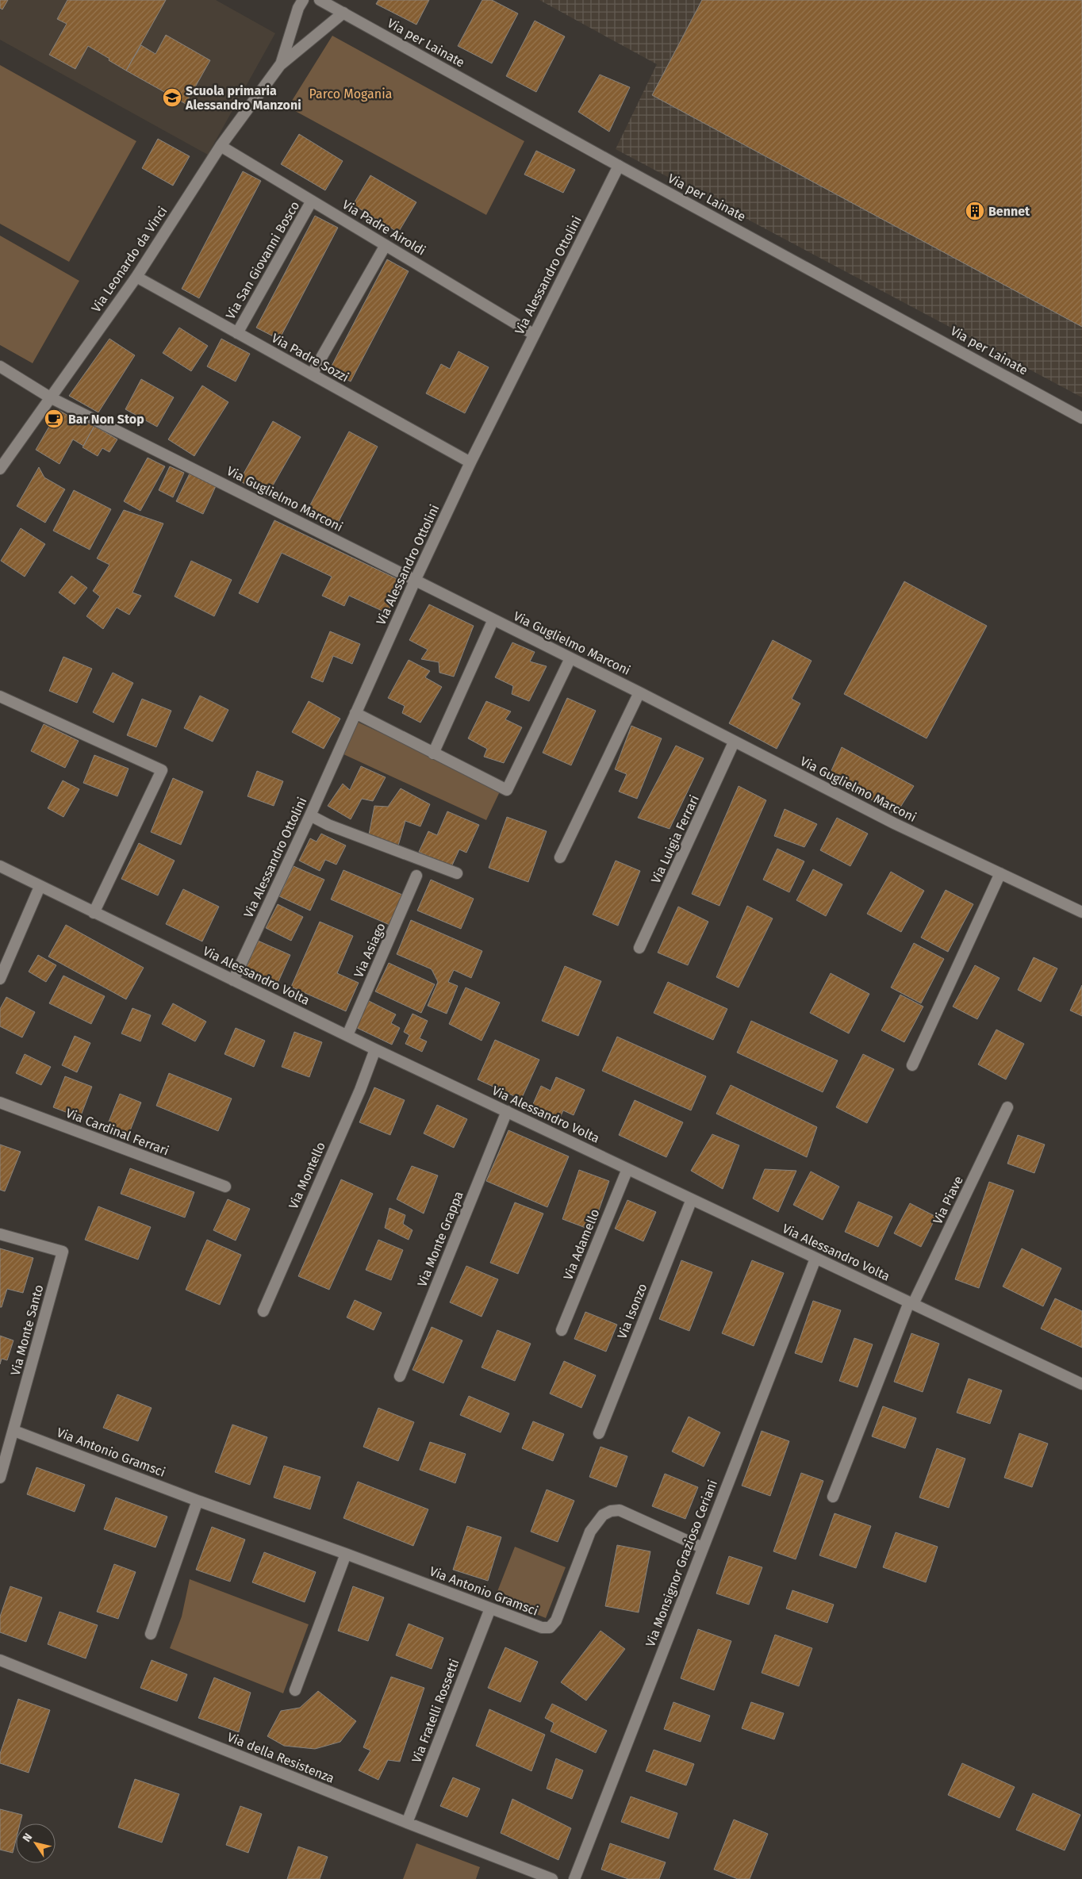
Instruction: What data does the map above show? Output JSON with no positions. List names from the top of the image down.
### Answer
{
  "streets": {
    "street": [
      "Via per Lainate",
      "Via Padre Airoldi",
      "Via Leonardo da Vinci",
      "Via San Giovanni Bosco",
      "Via Alessandro Ottolini",
      "Via Padre Sozzi",
      "Via Guglielmo Marconi",
      "Via Luigia Ferrari",
      "Via Asiago",
      "Via Alessandro Volta",
      "Via Cardinal Ferrari",
      "Via Montello",
      "Via Piave",
      "Via Monte Grappa",
      "Via Adamello",
      "Via Isonzo",
      "Via Monte Santo",
      "Via Antonio Gramsci",
      "Via Monsignor Grazioso Ceriani",
      "Via Fratelli Rossetti",
      "Via della Resistenza"
    ]
  },
  "crossings": [
    ["Via per Lainate", "Via Alessandro Ottolini"],
    ["Via Padre Airoldi", "Via Leonardo da Vinci"],
    ["Via Padre Airoldi", "Via San Giovanni Bosco"],
    ["Via Padre Airoldi", "Via Alessandro Ottolini"],
    ["Via Leonardo da Vinci", "Via Padre Sozzi"],
    ["Via Leonardo da Vinci", "Via Guglielmo Marconi"],
    ["Via San Giovanni Bosco", "Via Padre Sozzi"],
    ["Via Alessandro Ottolini", "Via Padre Sozzi"],
    ["Via Alessandro Ottolini", "Via Guglielmo Marconi"],
    ["Via Alessandro Ottolini", "Via Alessandro Volta"],
    ["Via Guglielmo Marconi", "Via Luigia Ferrari"],
    ["Via Asiago", "Via Alessandro Volta"],
    ["Via Alessandro Volta", "Via Montello"],
    ["Via Alessandro Volta", "Via Piave"],
    ["Via Alessandro Volta", "Via Monte Grappa"],
    ["Via Alessandro Volta", "Via Adamello"],
    ["Via Alessandro Volta", "Via Isonzo"],
    ["Via Alessandro Volta", "Via Monsignor Grazioso Ceriani"],
    ["Via Monte Santo", "Via Antonio Gramsci"],
    ["Via Antonio Gramsci", "Via Monsignor Grazioso Ceriani"],
    ["Via Antonio Gramsci", "Via Fratelli Rossetti"],
    ["Via Fratelli Rossetti", "Via della Resistenza"]
  ],
  "parks": ["Parco Mogania"],
  "places": {
    "school or university": ["Scuola primaria Alessandro Manzoni"],
    "building": ["Bennet"],
    "cafe": ["Bar Non Stop"]
  },
  "north": "top left"
}
